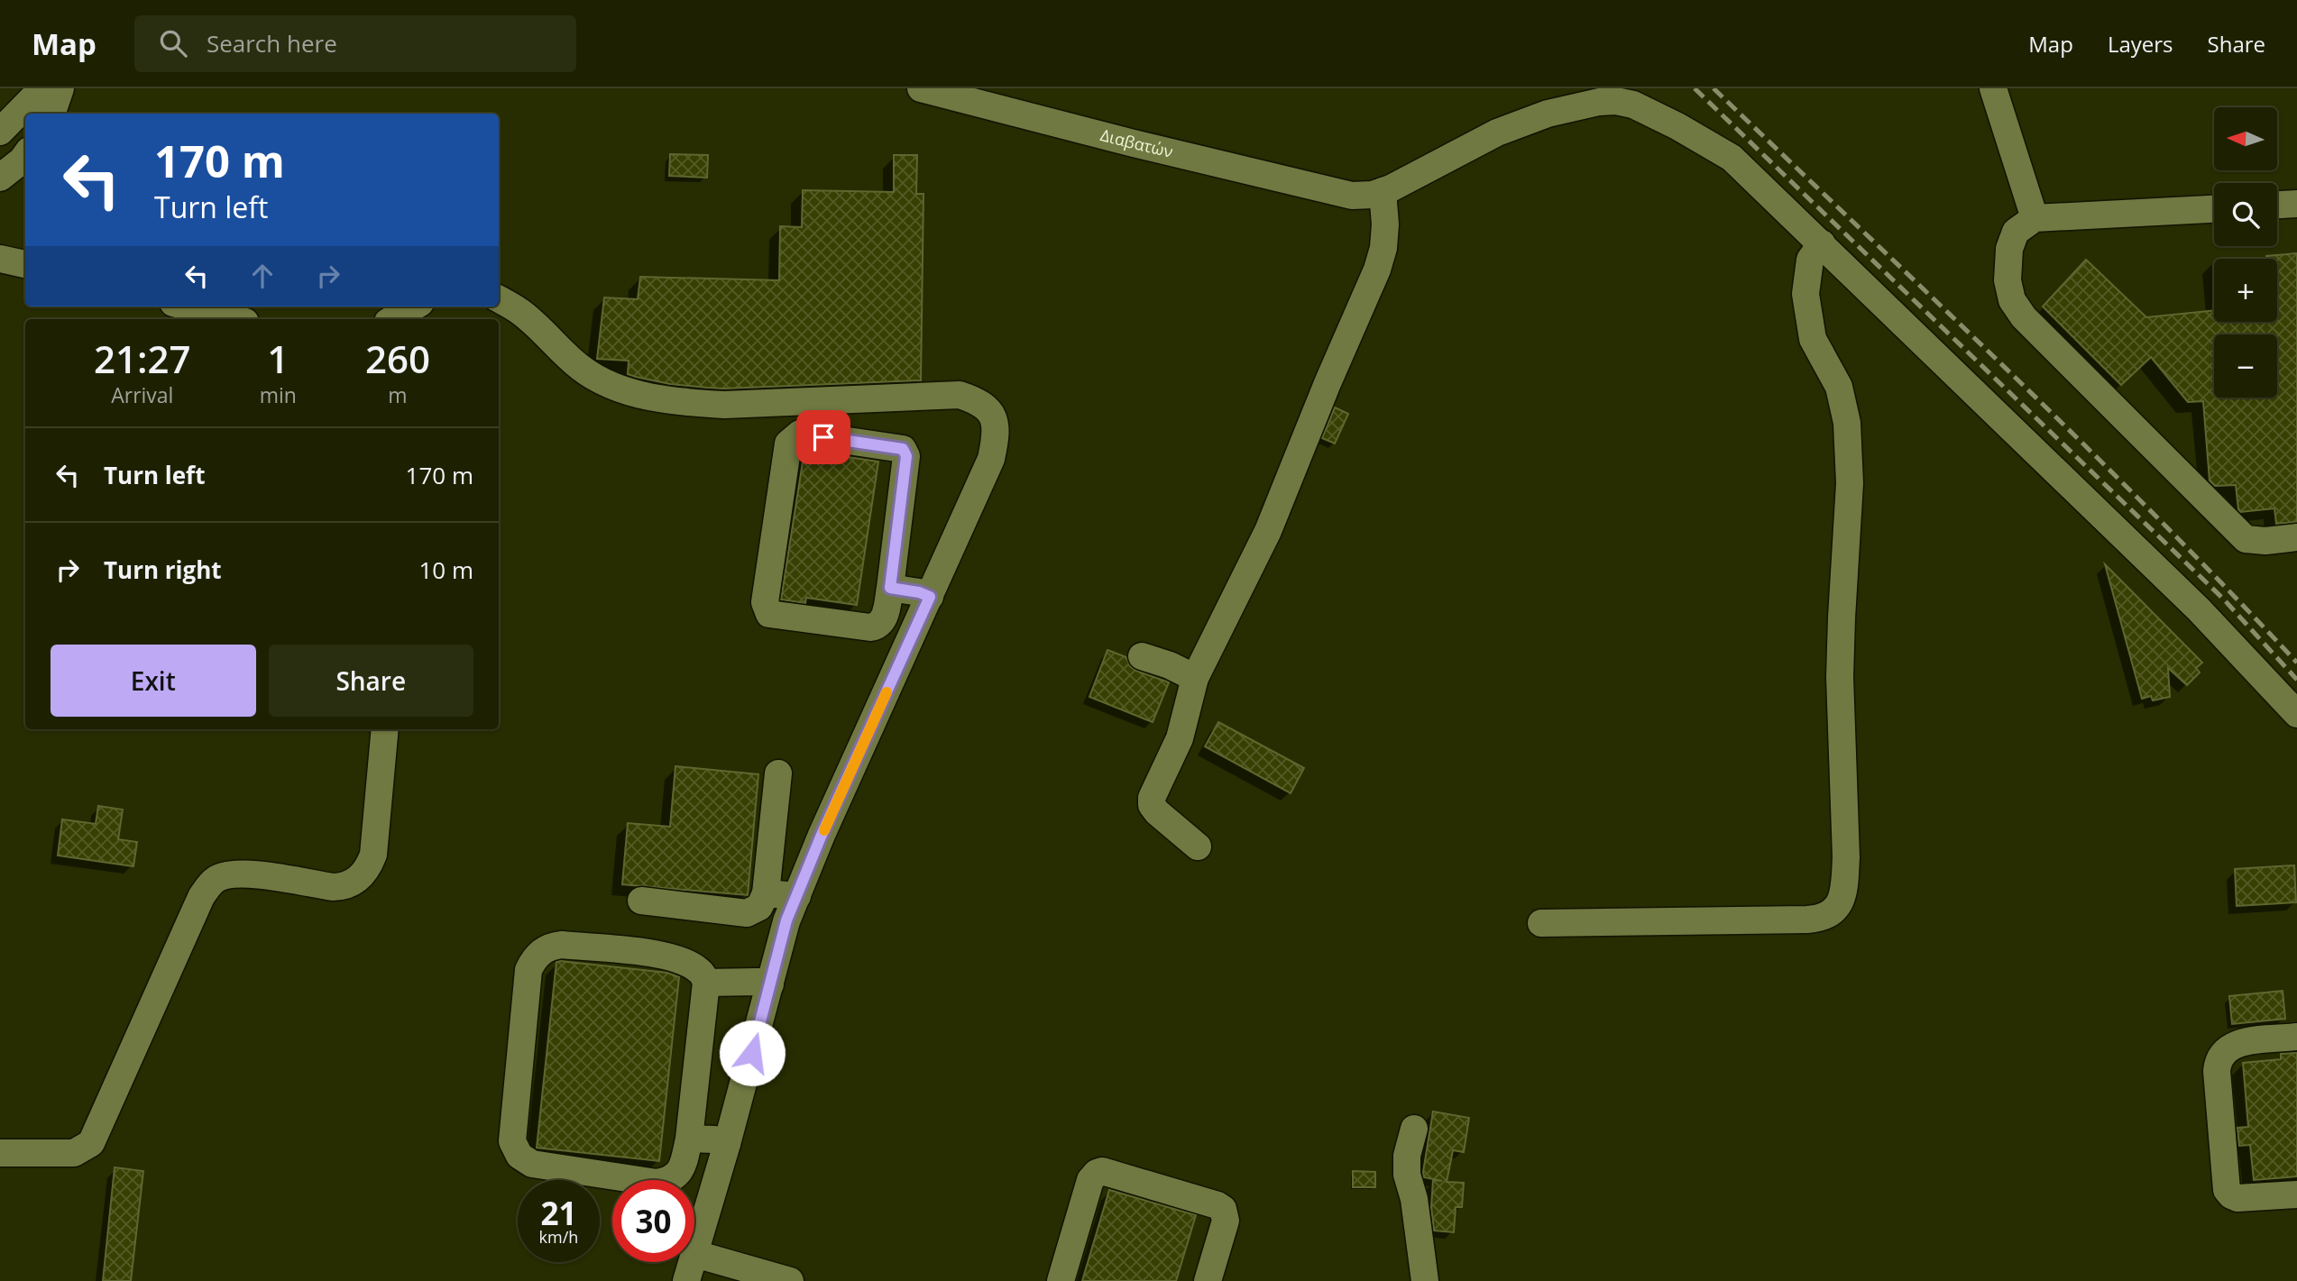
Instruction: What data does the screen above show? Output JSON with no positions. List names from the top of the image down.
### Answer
{
  "streets": {
    "street": ["Διαβατών"]
  },
  "north": "left",
  "page": {
    "header": "Map",
    "search": "Search here",
    "nav": ["Map", "Layers", "Share"],
    "map_buttons": ["+", "−"],
    "turn": ["170 m", "Turn left"],
    "eta": [
      "21:27",
      "Arrival",
      "1",
      "min",
      "260",
      "m"
    ],
    "list": [
      {
        "name": "Turn left",
        "value": "170 m"
      },
      {
        "name": "Turn right",
        "value": "10 m"
      }
    ],
    "buttons": ["Exit", "Share"],
    "speed": "21 km/h",
    "limit": "30"
  }
}
